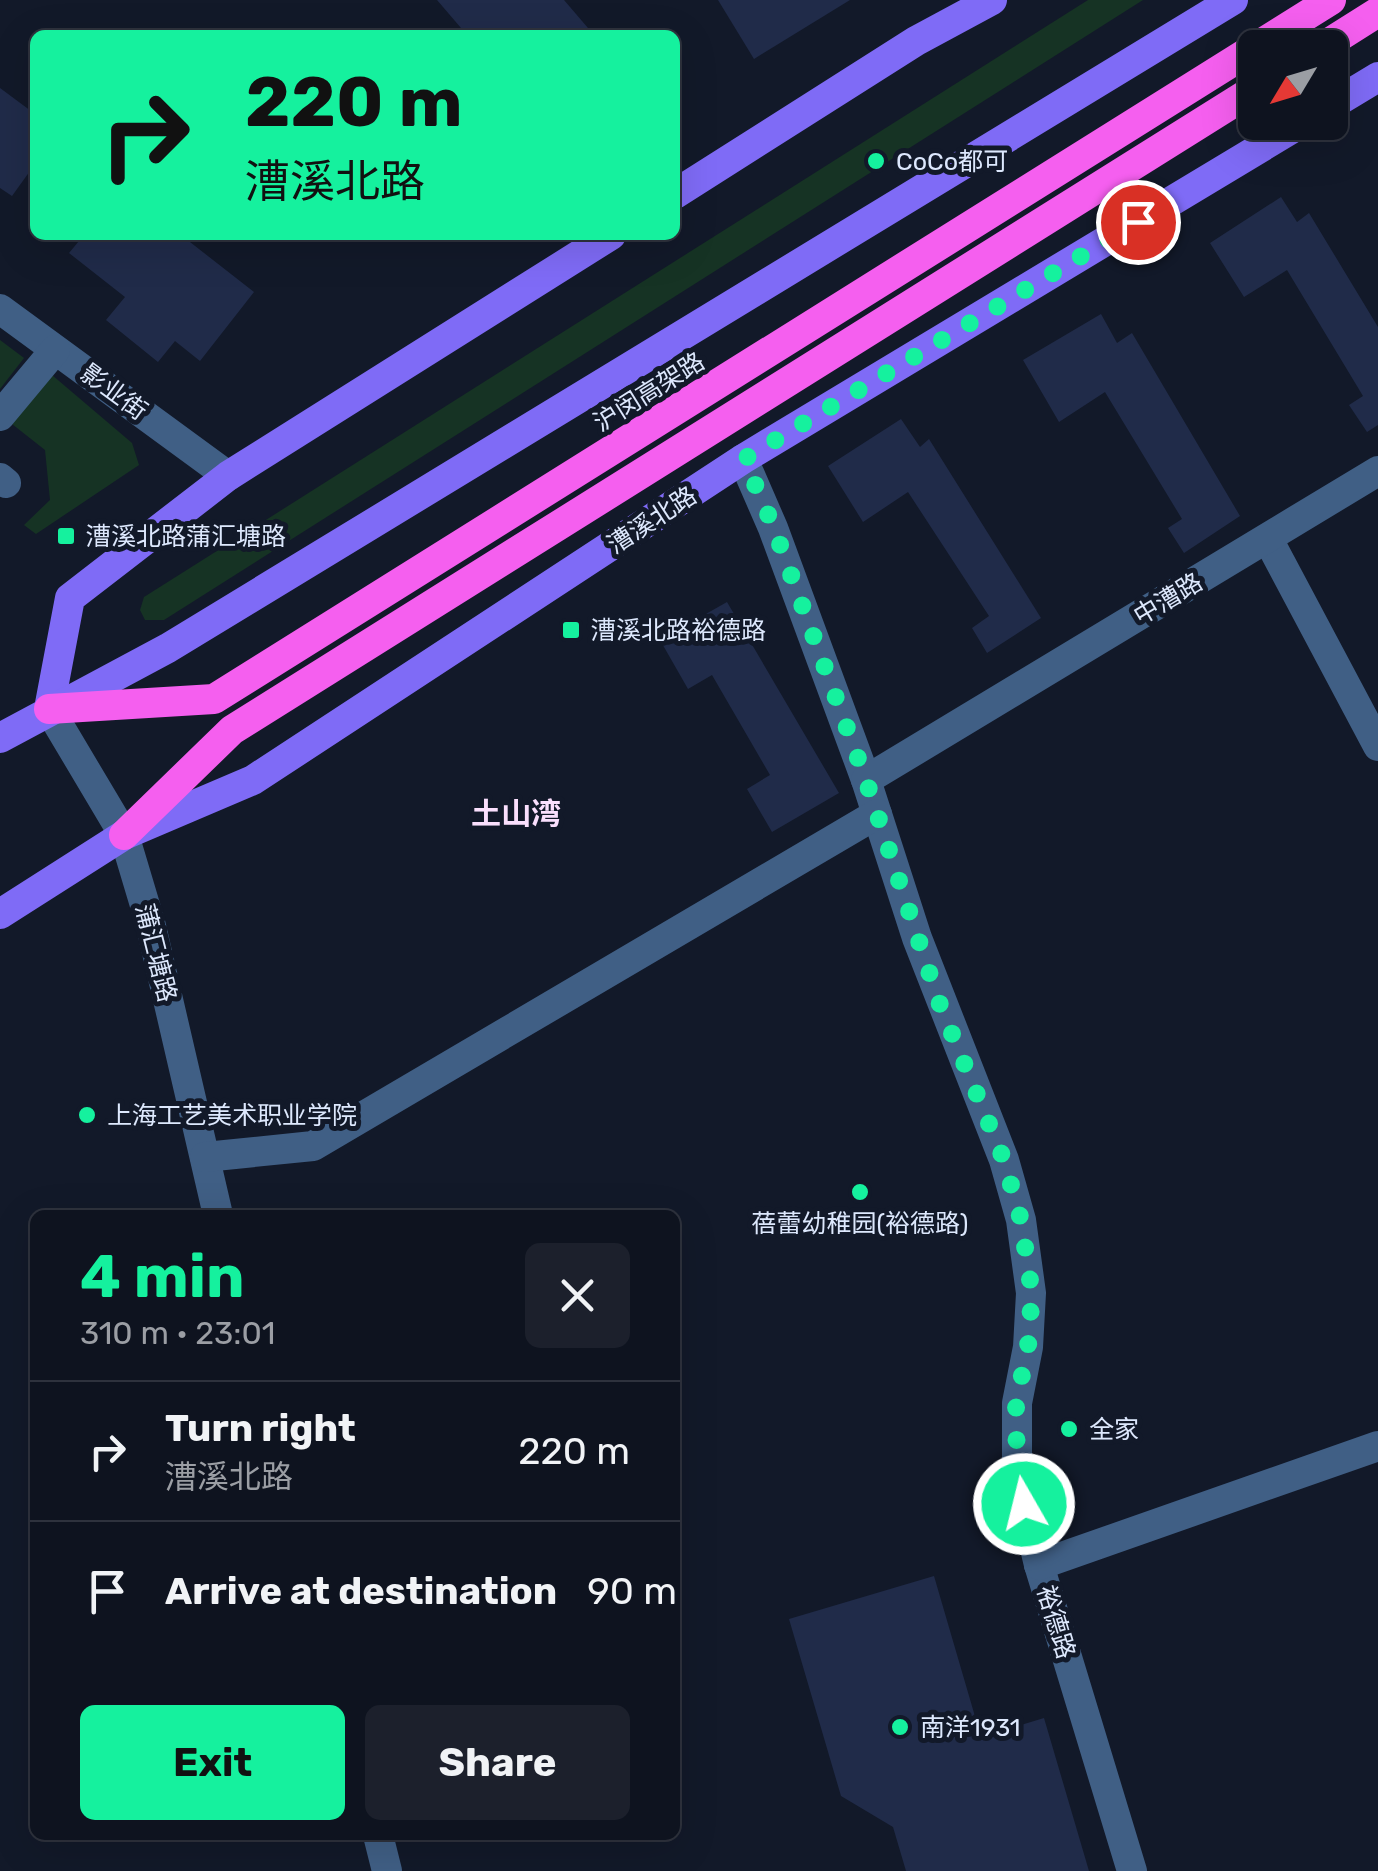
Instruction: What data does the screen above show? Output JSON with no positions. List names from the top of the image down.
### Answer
{
  "streets": {
    "highway": ["沪闵高架路"],
    "main road": ["漕溪北路"],
    "street": [
      "影业街",
      "中漕路",
      "蒲汇塘路",
      "裕德路"
    ]
  },
  "crossings": [
    ["沪闵高架路", "蒲汇塘路"],
    ["漕溪北路", "蒲汇塘路"],
    ["漕溪北路", "裕德路"],
    ["中漕路", "裕德路"]
  ],
  "districts": ["土山湾"],
  "places": {
    "other": [
      "CoCo都可",
      "上海工艺美术职业学院",
      "蓓蕾幼稚园(裕德路)",
      "全家",
      "南洋1931"
    ],
    "transit": ["漕溪北路蒲汇塘路", "漕溪北路裕德路"]
  },
  "north": "bottom left",
  "page": {
    "turn": ["220 m", "漕溪北路"],
    "heading": ["4 min", "310 m · 23:01"],
    "list": [
      {
        "name": "Turn right",
        "note": "漕溪北路",
        "value": "220 m"
      },
      {
        "name": "Arrive at destination",
        "value": "90 m"
      }
    ],
    "buttons": ["Exit", "Share"]
  }
}
